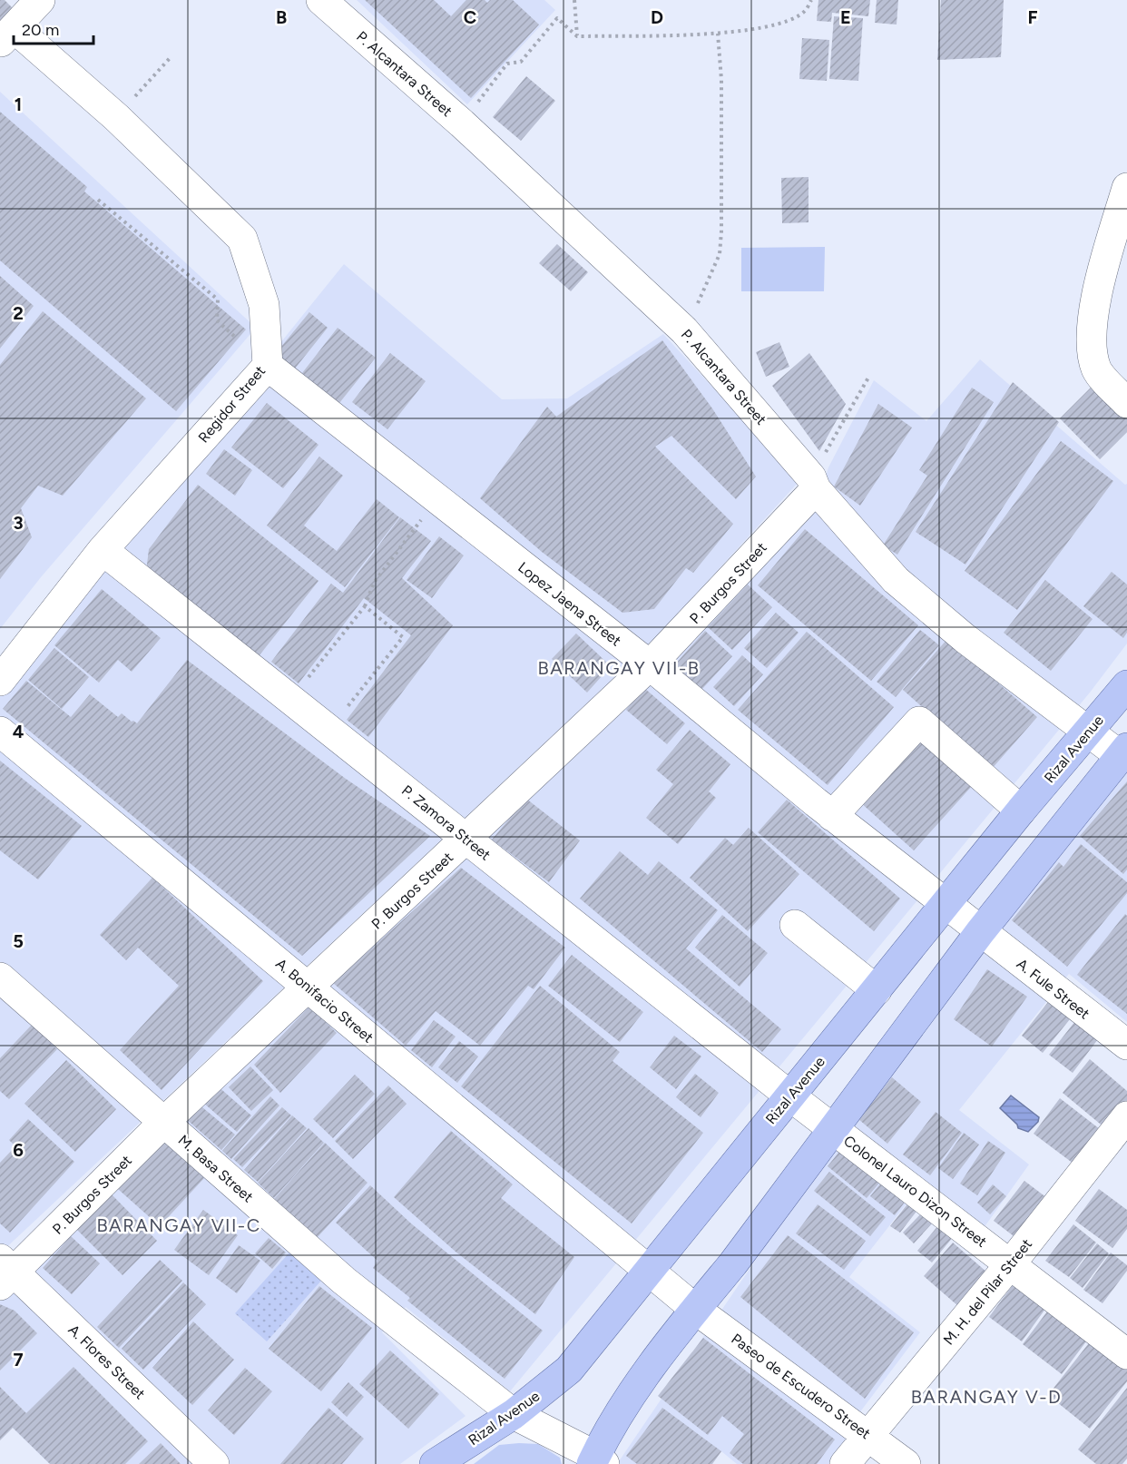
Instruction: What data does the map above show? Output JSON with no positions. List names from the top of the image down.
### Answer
{
  "streets": {
    "main road": ["Rizal Avenue"],
    "street": [
      "P. Alcantara Street",
      "Regidor Street",
      "P. Burgos Street",
      "Lopez Jaena Street",
      "P. Zamora Street",
      "A. Fule Street",
      "A. Bonifacio Street",
      "M. Basa Street",
      "Colonel Lauro Dizon Street",
      "M. H. del Pilar Street",
      "A. Flores Street",
      "Paseo de Escudero Street"
    ]
  },
  "crossings": [
    ["P. Alcantara Street", "P. Burgos Street"],
    ["P. Alcantara Street", "Rizal Avenue"],
    ["Regidor Street", "Lopez Jaena Street"],
    ["Regidor Street", "P. Zamora Street"],
    ["P. Burgos Street", "Lopez Jaena Street"],
    ["P. Burgos Street", "P. Zamora Street"],
    ["P. Burgos Street", "A. Bonifacio Street"],
    ["P. Burgos Street", "M. Basa Street"],
    ["P. Burgos Street", "A. Flores Street"],
    ["Lopez Jaena Street", "Rizal Avenue"],
    ["Lopez Jaena Street", "A. Fule Street"],
    ["Rizal Avenue", "P. Zamora Street"],
    ["Rizal Avenue", "A. Fule Street"],
    ["Rizal Avenue", "A. Bonifacio Street"],
    ["Rizal Avenue", "M. Basa Street"],
    ["P. Zamora Street", "Colonel Lauro Dizon Street"],
    ["A. Bonifacio Street", "Paseo de Escudero Street"],
    ["Colonel Lauro Dizon Street", "M. H. del Pilar Street"],
    ["M. H. del Pilar Street", "Paseo de Escudero Street"]
  ],
  "districts": ["BARANGAY VII-B", "BARANGAY VII-C", "BARANGAY V-D"],
  "scale_bar": "20 m",
  "grid": {
    "columns": [
      "B",
      "C",
      "D",
      "E",
      "F"
    ],
    "rows": [
      "1",
      "2",
      "3",
      "4",
      "5",
      "6",
      "7"
    ]
  }
}
